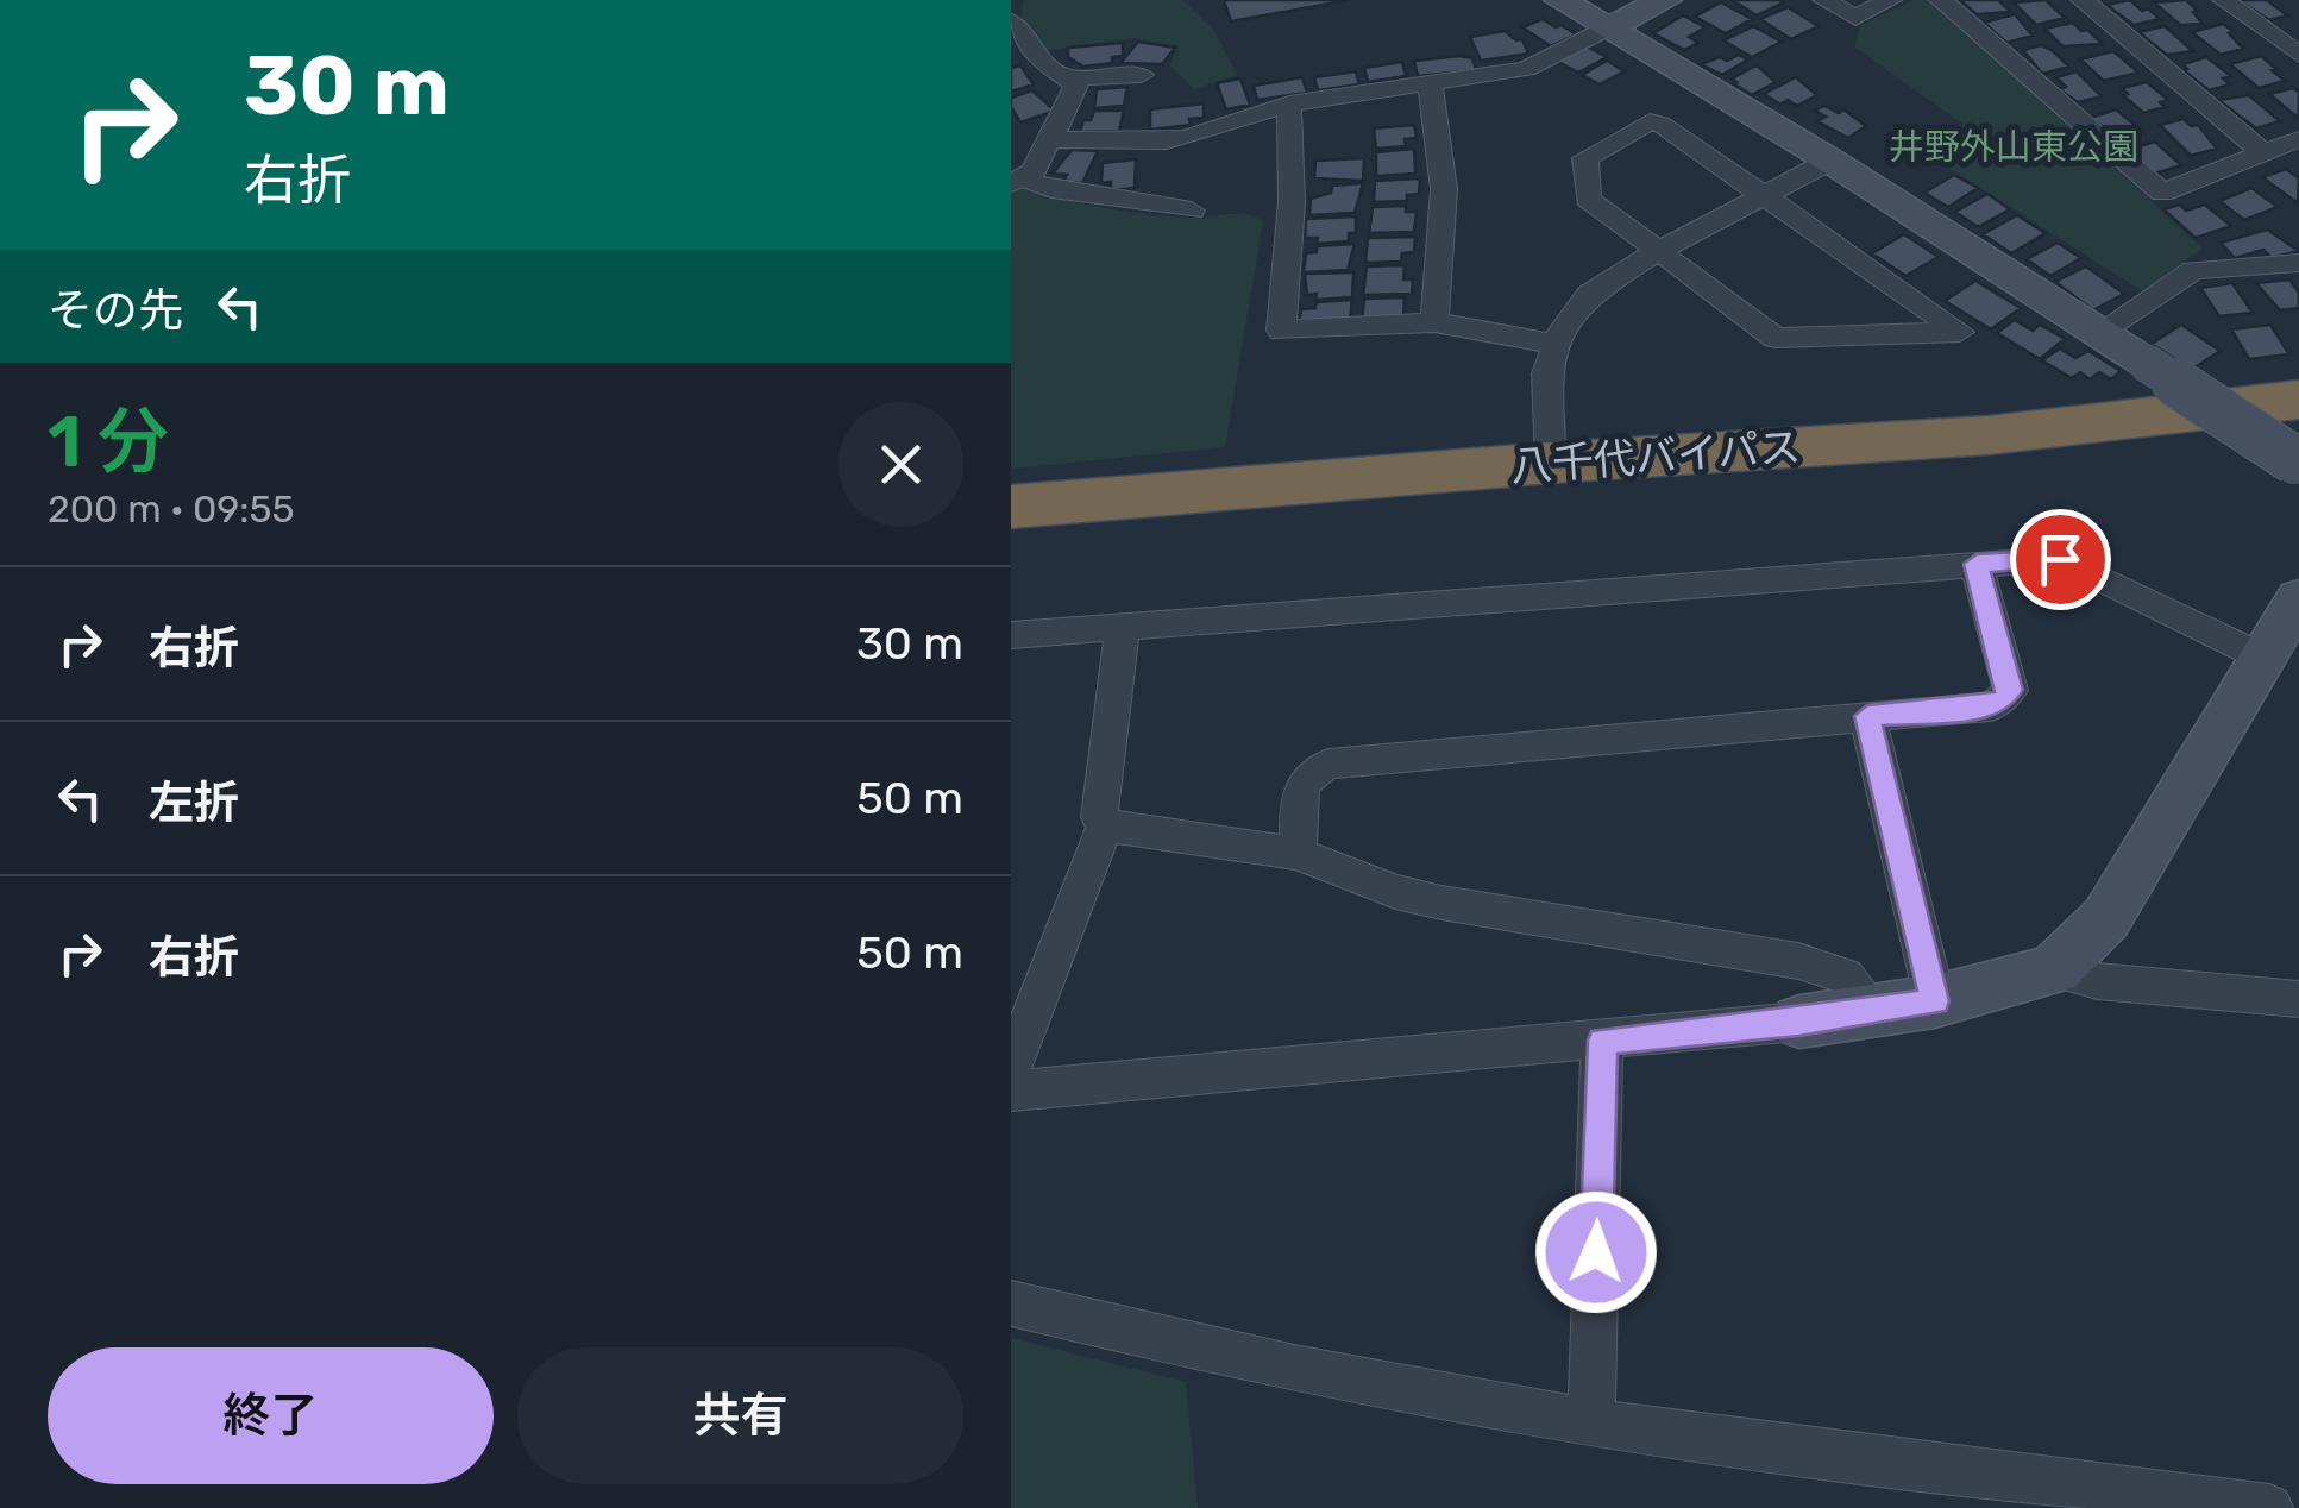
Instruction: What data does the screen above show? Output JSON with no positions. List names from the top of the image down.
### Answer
{
  "streets": {
    "highway": ["八千代バイパス"]
  },
  "parks": ["井野外山東公園"],
  "page": {
    "turn": ["30 m", "右折"],
    "then": "その先",
    "heading": ["1 分", "200 m · 09:55"],
    "list": [
      {
        "name": "右折",
        "value": "30 m"
      },
      {
        "name": "左折",
        "value": "50 m"
      },
      {
        "name": "右折",
        "value": "50 m"
      }
    ],
    "buttons": ["終了", "共有"]
  }
}
